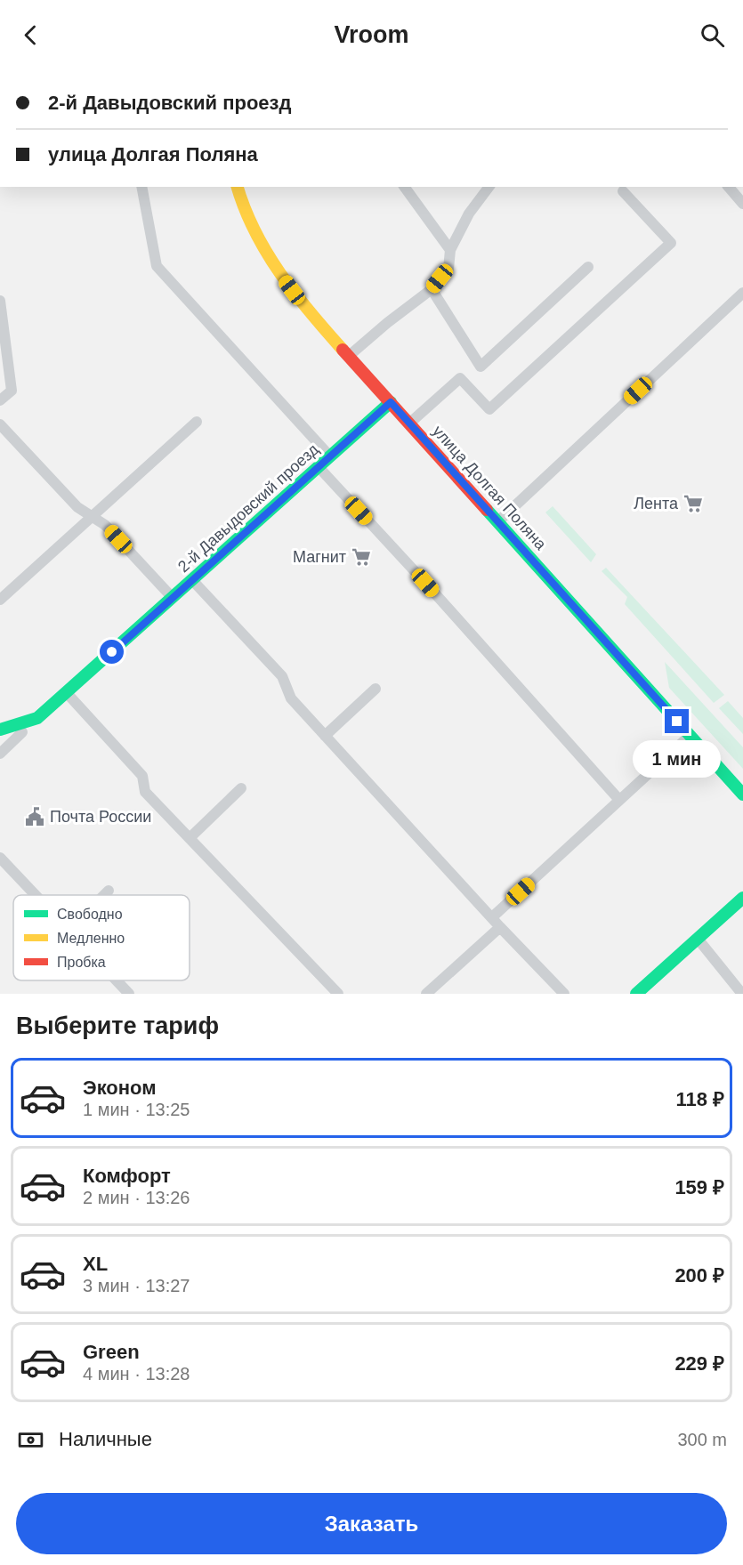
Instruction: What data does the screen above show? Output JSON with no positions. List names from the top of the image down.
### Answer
{
  "streets": {
    "main road": ["улица Долгая Поляна", "2-й Давыдовский проезд"]
  },
  "crossings": [
    ["улица Долгая Поляна", "2-й Давыдовский проезд"]
  ],
  "places": {
    "supermarket": ["Лента", "Магнит"],
    "public building": ["Почта России"]
  },
  "legend": ["Свободно", "Медленно", "Пробка"],
  "page": {
    "header": "Vroom",
    "banner": ["2-й Давыдовский проезд", "улица Долгая Поляна"],
    "bubble": "1 мин",
    "heading": "Выберите тариф",
    "list": [
      {
        "name": "Эконом",
        "note": "1 мин · 13:25",
        "value": "118 ₽"
      },
      {
        "name": "Комфорт",
        "note": "2 мин · 13:26",
        "value": "159 ₽"
      },
      {
        "name": "XL",
        "note": "3 мин · 13:27",
        "value": "200 ₽"
      },
      {
        "name": "Green",
        "note": "4 мин · 13:28",
        "value": "229 ₽"
      }
    ],
    "pay": ["Наличные", "300 m"],
    "buttons": "Заказать"
  }
}
